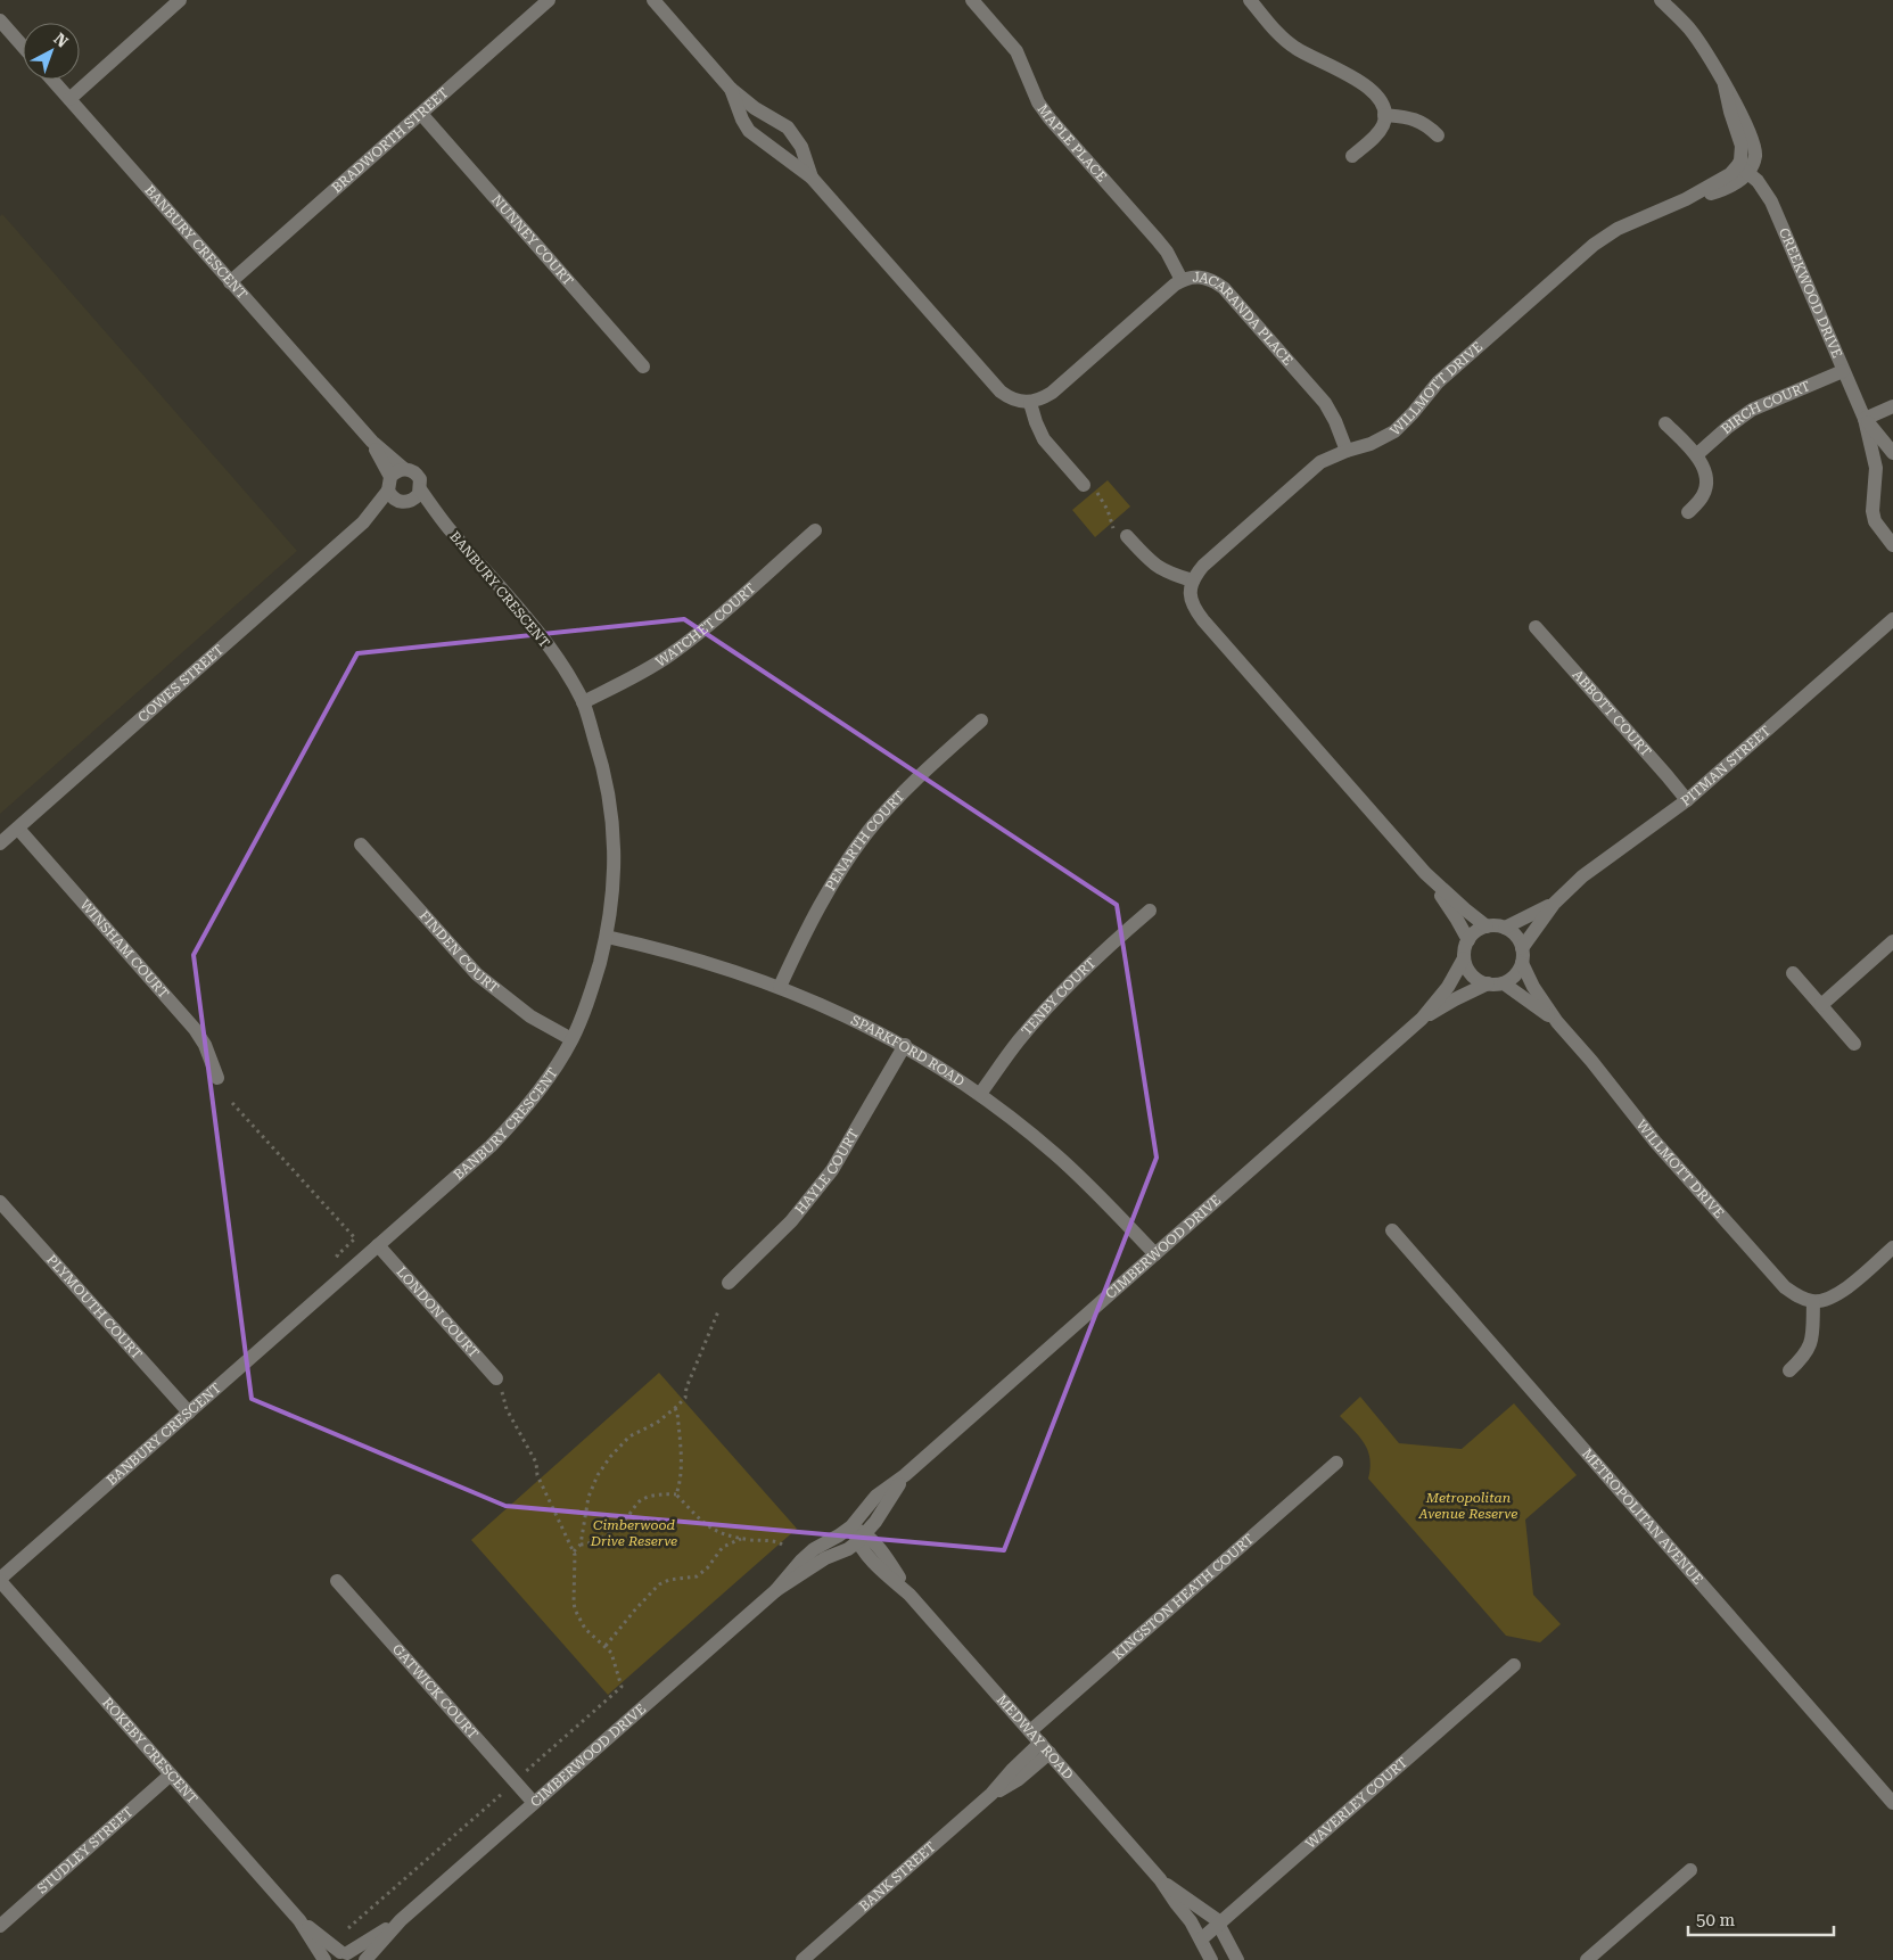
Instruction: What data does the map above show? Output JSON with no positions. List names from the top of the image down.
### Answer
{
  "streets": {
    "street": [
      "BRADWORTH STREET",
      "MAPLE PLACE",
      "NUNNEY COURT",
      "BANBURY CRESCENT",
      "CREEKWOOD DRIVE",
      "JACARANDA PLACE",
      "WILLMOTT DRIVE",
      "BIRCH COURT",
      "WATCHET COURT",
      "COWES STREET",
      "ABBOTT COURT",
      "PITMAN STREET",
      "PENARTH COURT",
      "WINSHAM COURT",
      "FINDEN COURT",
      "TENBY COURT",
      "SPARKFORD ROAD",
      "HAYLE COURT",
      "CIMBERWOOD DRIVE",
      "PLYMOUTH COURT",
      "LONDON COURT",
      "METROPOLITAN AVENUE",
      "KINGSTON HEATH COURT",
      "GATWICK COURT",
      "MEDWAY ROAD",
      "ROKEBY CRESCENT",
      "WAVERLEY COURT",
      "STUDLEY STREET",
      "BANK STREET"
    ]
  },
  "crossings": [
    ["BRADWORTH STREET", "NUNNEY COURT"],
    ["BRADWORTH STREET", "BANBURY CRESCENT"],
    ["MAPLE PLACE", "JACARANDA PLACE"],
    ["BANBURY CRESCENT", "WATCHET COURT"],
    ["BANBURY CRESCENT", "COWES STREET"],
    ["BANBURY CRESCENT", "FINDEN COURT"],
    ["BANBURY CRESCENT", "SPARKFORD ROAD"],
    ["BANBURY CRESCENT", "PLYMOUTH COURT"],
    ["BANBURY CRESCENT", "LONDON COURT"],
    ["BANBURY CRESCENT", "ROKEBY CRESCENT"],
    ["CREEKWOOD DRIVE", "WILLMOTT DRIVE"],
    ["CREEKWOOD DRIVE", "BIRCH COURT"],
    ["JACARANDA PLACE", "WILLMOTT DRIVE"],
    ["WILLMOTT DRIVE", "PITMAN STREET"],
    ["WILLMOTT DRIVE", "CIMBERWOOD DRIVE"],
    ["COWES STREET", "WINSHAM COURT"],
    ["ABBOTT COURT", "PITMAN STREET"],
    ["PITMAN STREET", "CIMBERWOOD DRIVE"],
    ["PENARTH COURT", "SPARKFORD ROAD"],
    ["TENBY COURT", "SPARKFORD ROAD"],
    ["SPARKFORD ROAD", "HAYLE COURT"],
    ["SPARKFORD ROAD", "CIMBERWOOD DRIVE"],
    ["CIMBERWOOD DRIVE", "GATWICK COURT"],
    ["CIMBERWOOD DRIVE", "MEDWAY ROAD"],
    ["CIMBERWOOD DRIVE", "ROKEBY CRESCENT"],
    ["KINGSTON HEATH COURT", "MEDWAY ROAD"],
    ["MEDWAY ROAD", "WAVERLEY COURT"],
    ["MEDWAY ROAD", "BANK STREET"],
    ["ROKEBY CRESCENT", "STUDLEY STREET"]
  ],
  "parks": ["Metropolitan Avenue Reserve", "Cimberwood Drive Reserve"],
  "scale_bar": "50 m",
  "north": "top right"
}
